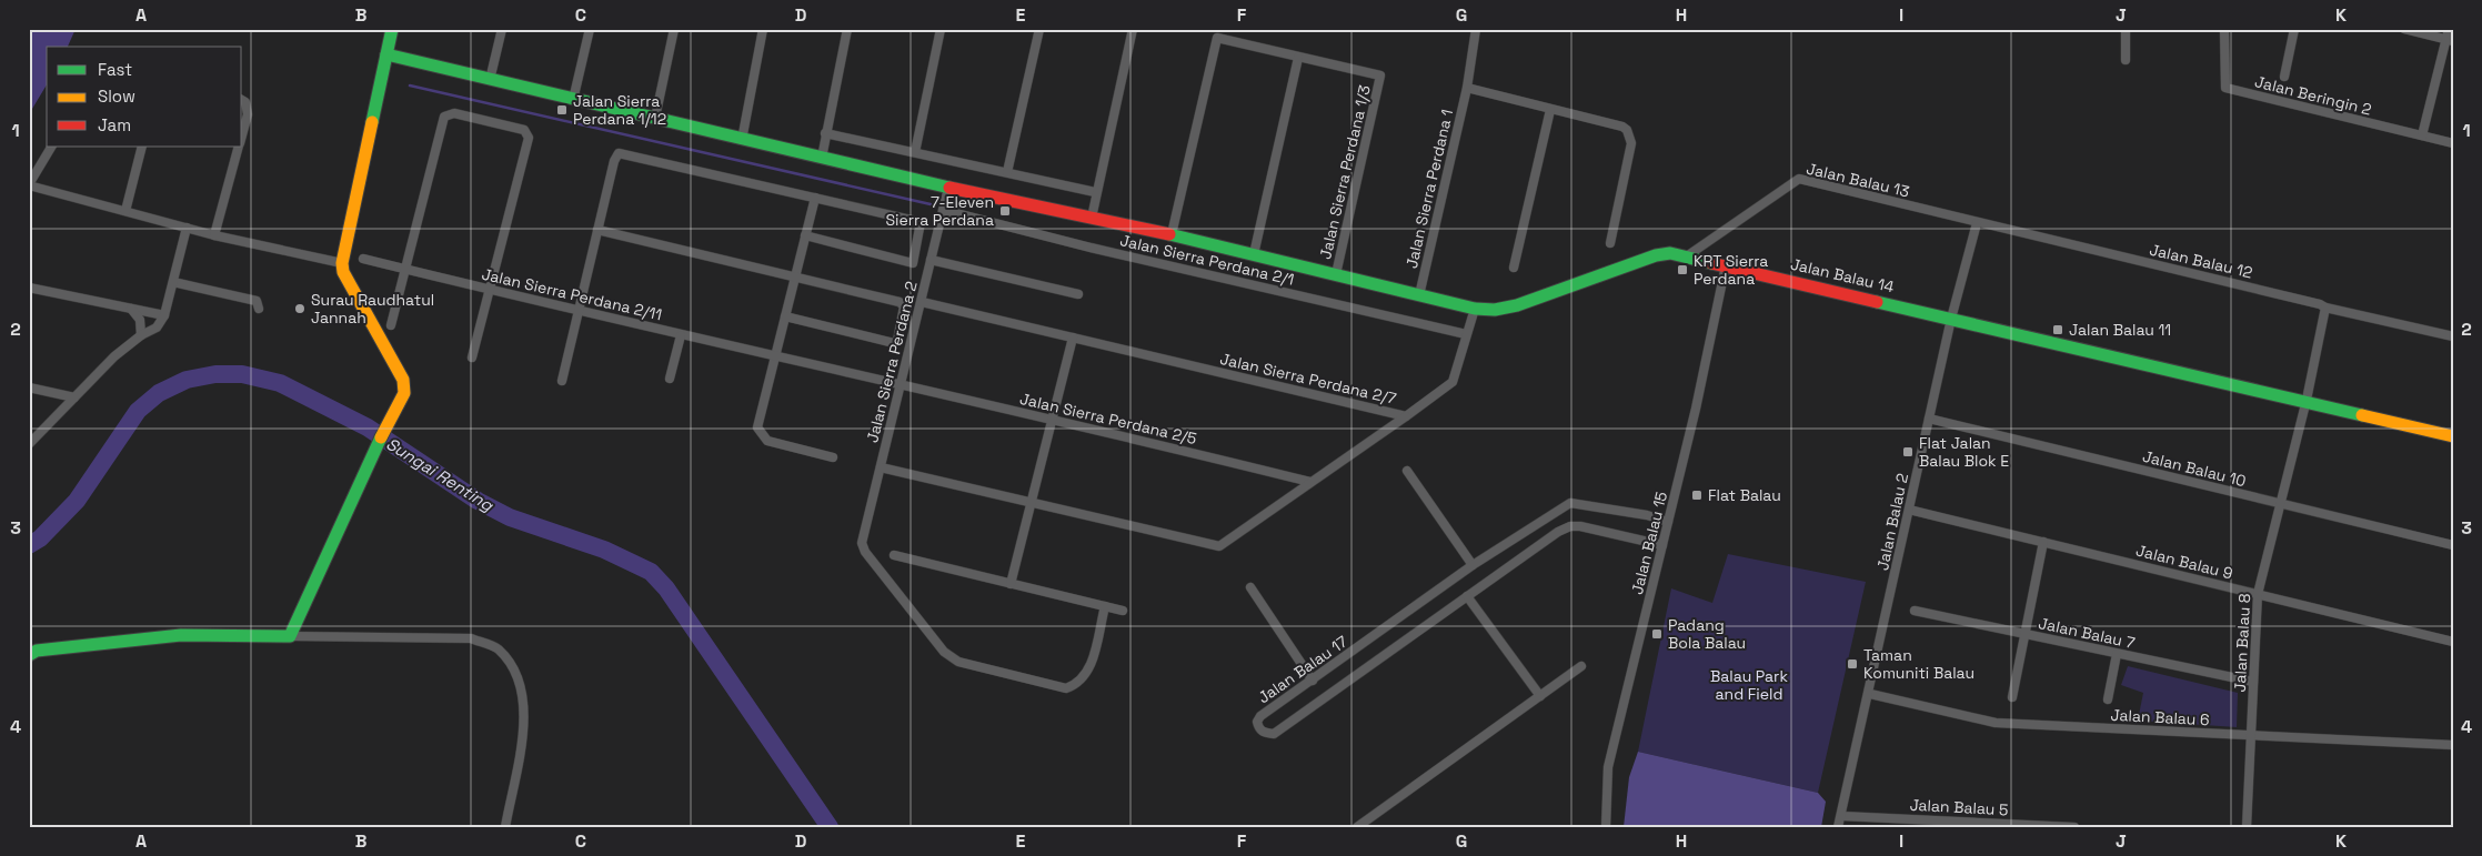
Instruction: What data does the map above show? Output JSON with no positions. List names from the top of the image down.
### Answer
{
  "streets": {
    "street": [
      "Jalan Beringin 2",
      "Jalan Sierra Perdana 1/3",
      "Jalan Balau 13",
      "Jalan Sierra Perdana 1",
      "Jalan Sierra Perdana 2/1",
      "Jalan Balau 12",
      "Jalan Balau 14",
      "Jalan Sierra Perdana 2/11",
      "Jalan Sierra Perdana 2",
      "Jalan Sierra Perdana 2/7",
      "Jalan Sierra Perdana 2/5",
      "Jalan Balau 10",
      "Jalan Balau 2",
      "Jalan Balau 15",
      "Jalan Balau 9",
      "Jalan Balau 7",
      "Jalan Balau 8",
      "Jalan Balau 17",
      "Jalan Balau 6",
      "Jalan Balau 5"
    ]
  },
  "crossings": [
    ["Jalan Sierra Perdana 1/3", "Jalan Balau 14"],
    ["Jalan Balau 13", "Jalan Balau 12"],
    ["Jalan Balau 13", "Jalan Balau 14"],
    ["Jalan Balau 13", "Jalan Balau 2"],
    ["Jalan Sierra Perdana 1", "Jalan Balau 14"],
    ["Jalan Sierra Perdana 2/1", "Jalan Sierra Perdana 2"],
    ["Jalan Sierra Perdana 2/1", "Jalan Sierra Perdana 2/7"],
    ["Jalan Balau 12", "Jalan Balau 2"],
    ["Jalan Balau 14", "Jalan Sierra Perdana 2"],
    ["Jalan Balau 14", "Jalan Sierra Perdana 2/7"],
    ["Jalan Balau 14", "Jalan Balau 2"],
    ["Jalan Balau 14", "Jalan Balau 15"],
    ["Jalan Sierra Perdana 2/11", "Jalan Sierra Perdana 2/5"],
    ["Jalan Sierra Perdana 2", "Jalan Sierra Perdana 2/7"],
    ["Jalan Sierra Perdana 2", "Jalan Sierra Perdana 2/5"],
    ["Jalan Balau 10", "Jalan Balau 2"],
    ["Jalan Balau 10", "Jalan Balau 8"],
    ["Jalan Balau 2", "Jalan Balau 9"],
    ["Jalan Balau 2", "Jalan Balau 6"],
    ["Jalan Balau 2", "Jalan Balau 5"],
    ["Jalan Balau 15", "Jalan Balau 17"],
    ["Jalan Balau 9", "Jalan Balau 8"],
    ["Jalan Balau 7", "Jalan Balau 8"],
    ["Jalan Balau 8", "Jalan Balau 6"]
  ],
  "water": ["Sungai Renting"],
  "parks": ["Balau Park and Field"],
  "places": {
    "transit": [
      "Jalan Sierra Perdana 1/12",
      "7-Eleven Sierra Perdana",
      "KRT Sierra Perdana",
      "Jalan Balau 11",
      "Flat Jalan Balau Blok E",
      "Flat Balau",
      "Padang Bola Balau",
      "Taman Komuniti Balau"
    ],
    "other": ["Surau Raudhatul Jannah"]
  },
  "legend": ["Fast", "Slow", "Jam"],
  "grid": {
    "columns": [
      "A",
      "B",
      "C",
      "D",
      "E",
      "F",
      "G",
      "H",
      "I",
      "J",
      "K"
    ],
    "rows": [
      "1",
      "2",
      "3",
      "4"
    ]
  }
}
